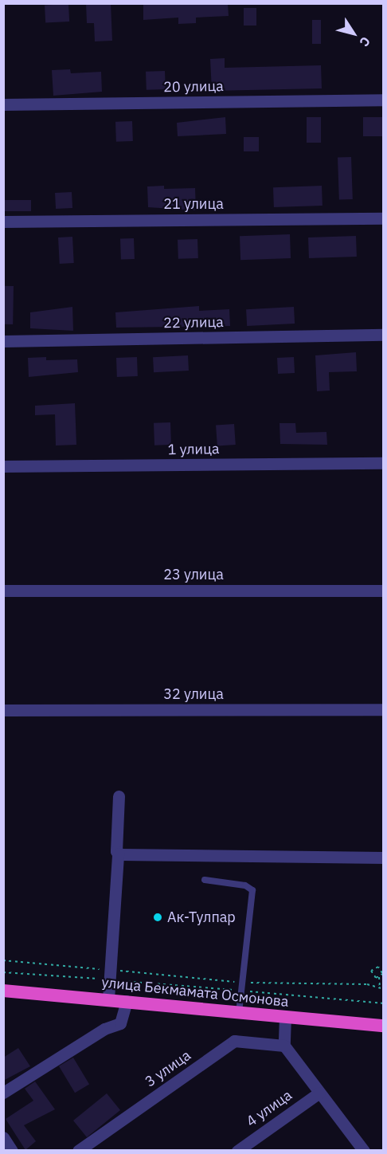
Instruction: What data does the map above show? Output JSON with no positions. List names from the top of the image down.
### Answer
{
  "streets": {
    "highway": ["улица Бекмамата Осмонова"],
    "street": [
      "20 улица",
      "21 улица",
      "22 улица",
      "1 улица",
      "23 улица",
      "32 улица",
      "3 улица",
      "4 улица"
    ]
  },
  "places": ["Ак-Тулпар"],
  "north": "bottom right"
}
